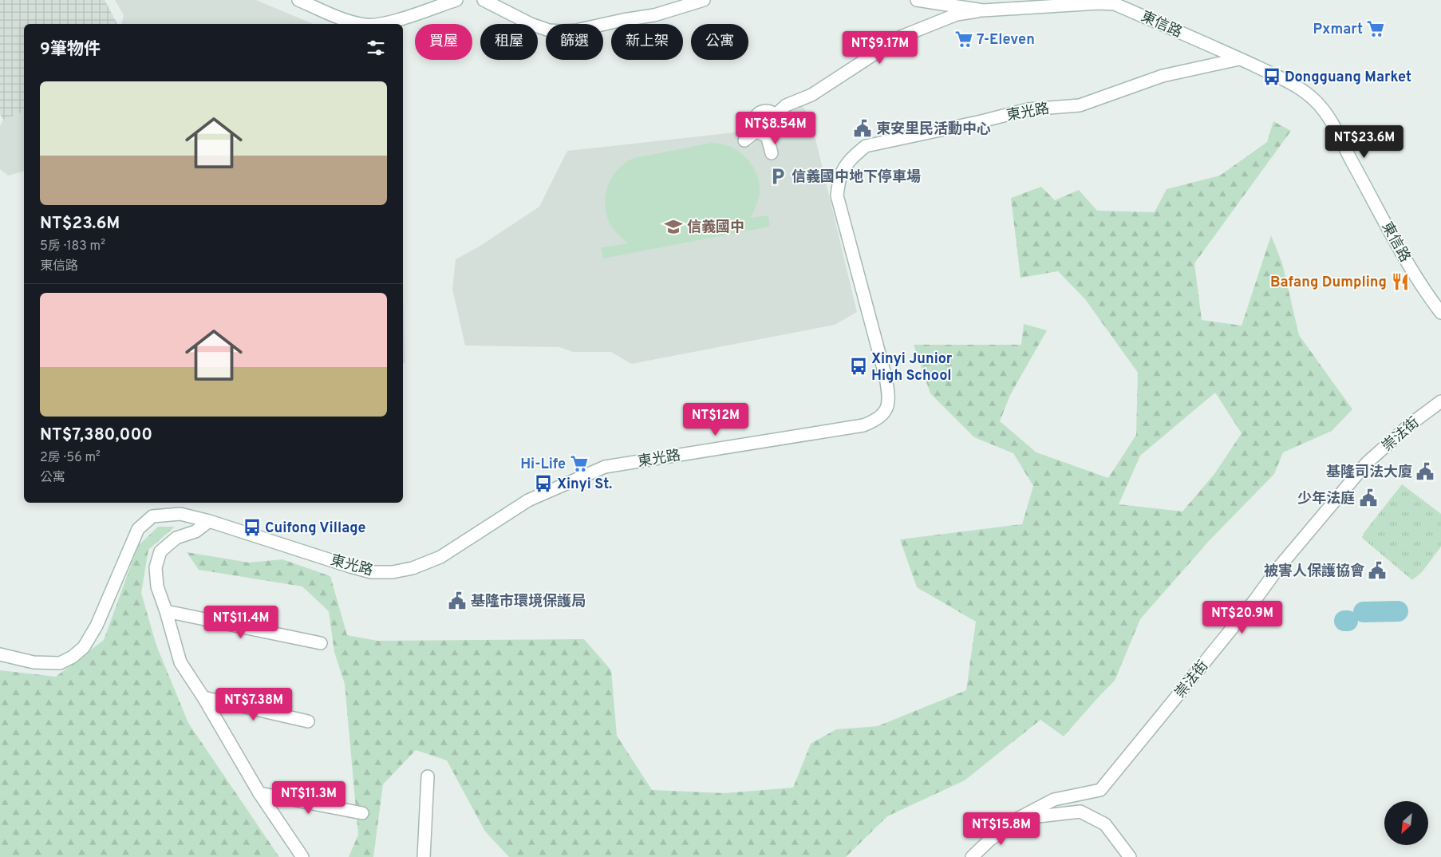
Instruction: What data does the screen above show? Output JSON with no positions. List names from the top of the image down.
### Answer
{
  "streets": {
    "street": ["東信路", "東光路", "崇法街"]
  },
  "crossings": [
    ["東信路", "東光路"]
  ],
  "places": {
    "supermarket": ["Pxmart", "7-Eleven", "Hi-Life"],
    "bus stop": [
      "Dongguang Market",
      "Xinyi Junior High School",
      "Xinyi St.",
      "Cuifong Village"
    ],
    "public building": [
      "東安里民活動中心",
      "基隆司法大廈",
      "少年法庭",
      "被害人保護協會",
      "基隆市環境保護局"
    ],
    "parking": ["信義國中地下停車場"],
    "school or university": ["信義國中"],
    "restaurant": ["Bafang Dumpling"]
  },
  "north": "bottom left",
  "page": {
    "chip": [
      "買屋",
      "租屋",
      "篩選",
      "新上架",
      "公寓"
    ],
    "heading": "9筆物件",
    "price": [
      "NT$9.17M",
      "NT$8.54M",
      "NT$23.6M",
      "NT$12M",
      "NT$20.9M",
      "NT$11.4M",
      "NT$7.38M",
      "NT$11.3M",
      "NT$15.8M"
    ],
    "list": [
      {
        "name": "NT$23.6M",
        "note": "5房 · 183 m² · 東信路"
      },
      {
        "name": "NT$7,380,000",
        "note": "2房 · 56 m² · 公寓"
      }
    ]
  }
}
